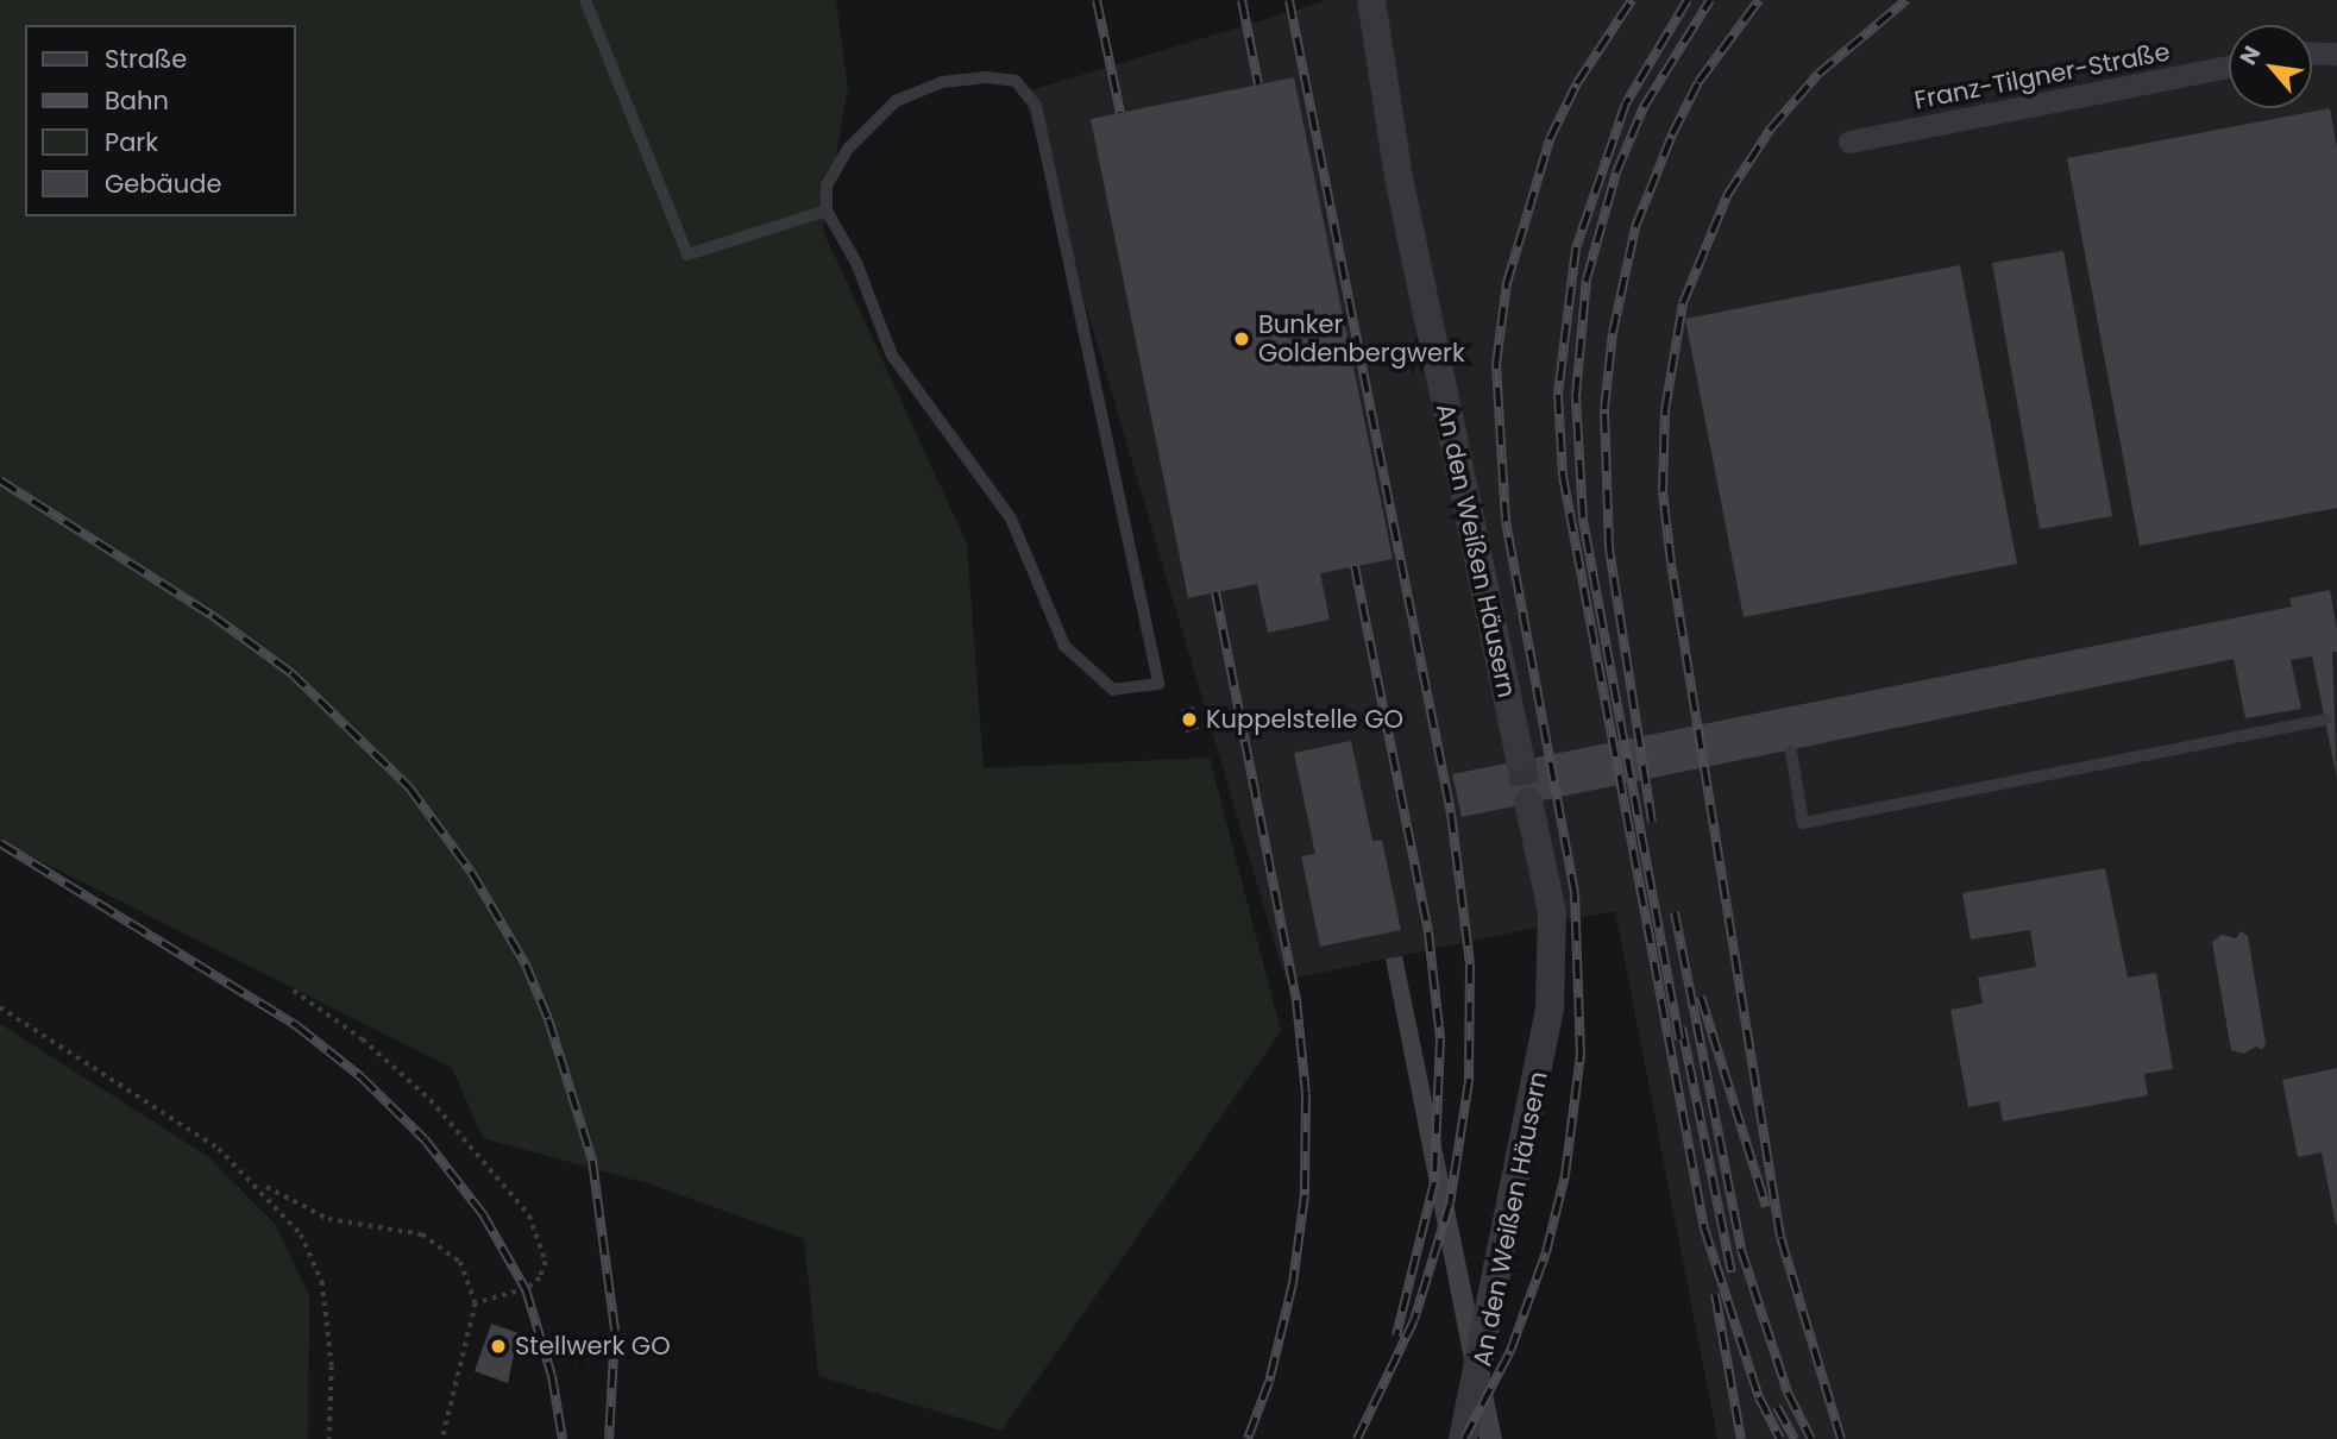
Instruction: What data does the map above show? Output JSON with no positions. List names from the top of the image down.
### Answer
{
  "streets": {
    "street": ["Franz-Tilgner-Straße", "An den Weißen Häusern"]
  },
  "places": ["Bunker Goldenbergwerk", "Kuppelstelle GO", "Stellwerk GO"],
  "legend": [
    "Straße",
    "Bahn",
    "Park",
    "Gebäude"
  ],
  "north": "top left"
}
